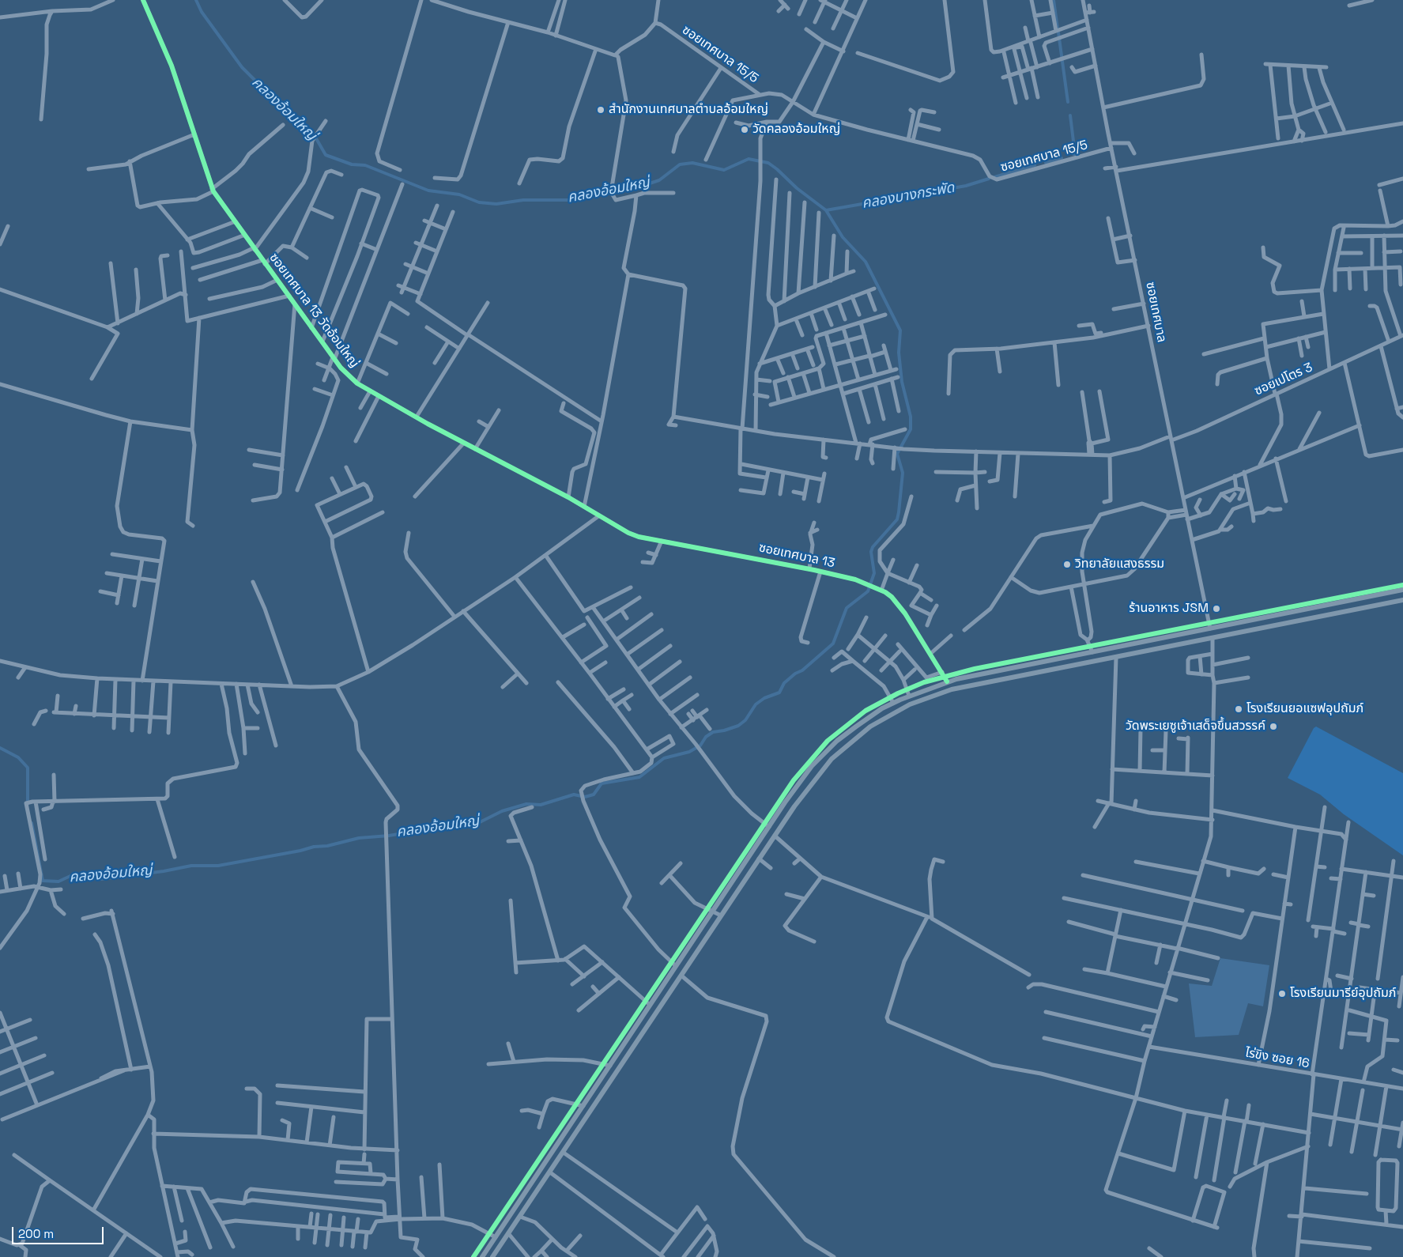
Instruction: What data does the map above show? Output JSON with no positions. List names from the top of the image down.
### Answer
{
  "streets": {
    "street": [
      "ซอยเทศบาล 15/5",
      "ซอยเทศบาล 13 วัดอ้อมใหญ่",
      "ซอยเทศบาล",
      "ซอยเปโตร 3",
      "ซอยเทศบาล 13",
      "ไร่ขิง ซอย 16"
    ]
  },
  "crossings": [
    ["ซอยเทศบาล 15/5", "ซอยเทศบาล"],
    ["ซอยเทศบาล 13 วัดอ้อมใหญ่", "ซอยเทศบาล 13"],
    ["ซอยเทศบาล", "ซอยเปโตร 3"]
  ],
  "water": ["คลองอ้อมใหญ่", "คลองบางกระพัด"],
  "places": [
    "สำนักงานเทศบาลตำบลอ้อมใหญ่",
    "วัดคลองอ้อมใหญ่",
    "วิทยาลัยแสงธรรม",
    "ร้านอาหาร JSM",
    "โรงเรียนยอแซฟอุปถัมภ์",
    "วัดพระเยซูเจ้าเสด็จขึ้นสวรรค์",
    "โรงเรียนมารีย์อุปถัมภ์"
  ],
  "scale_bar": "200 m"
}
